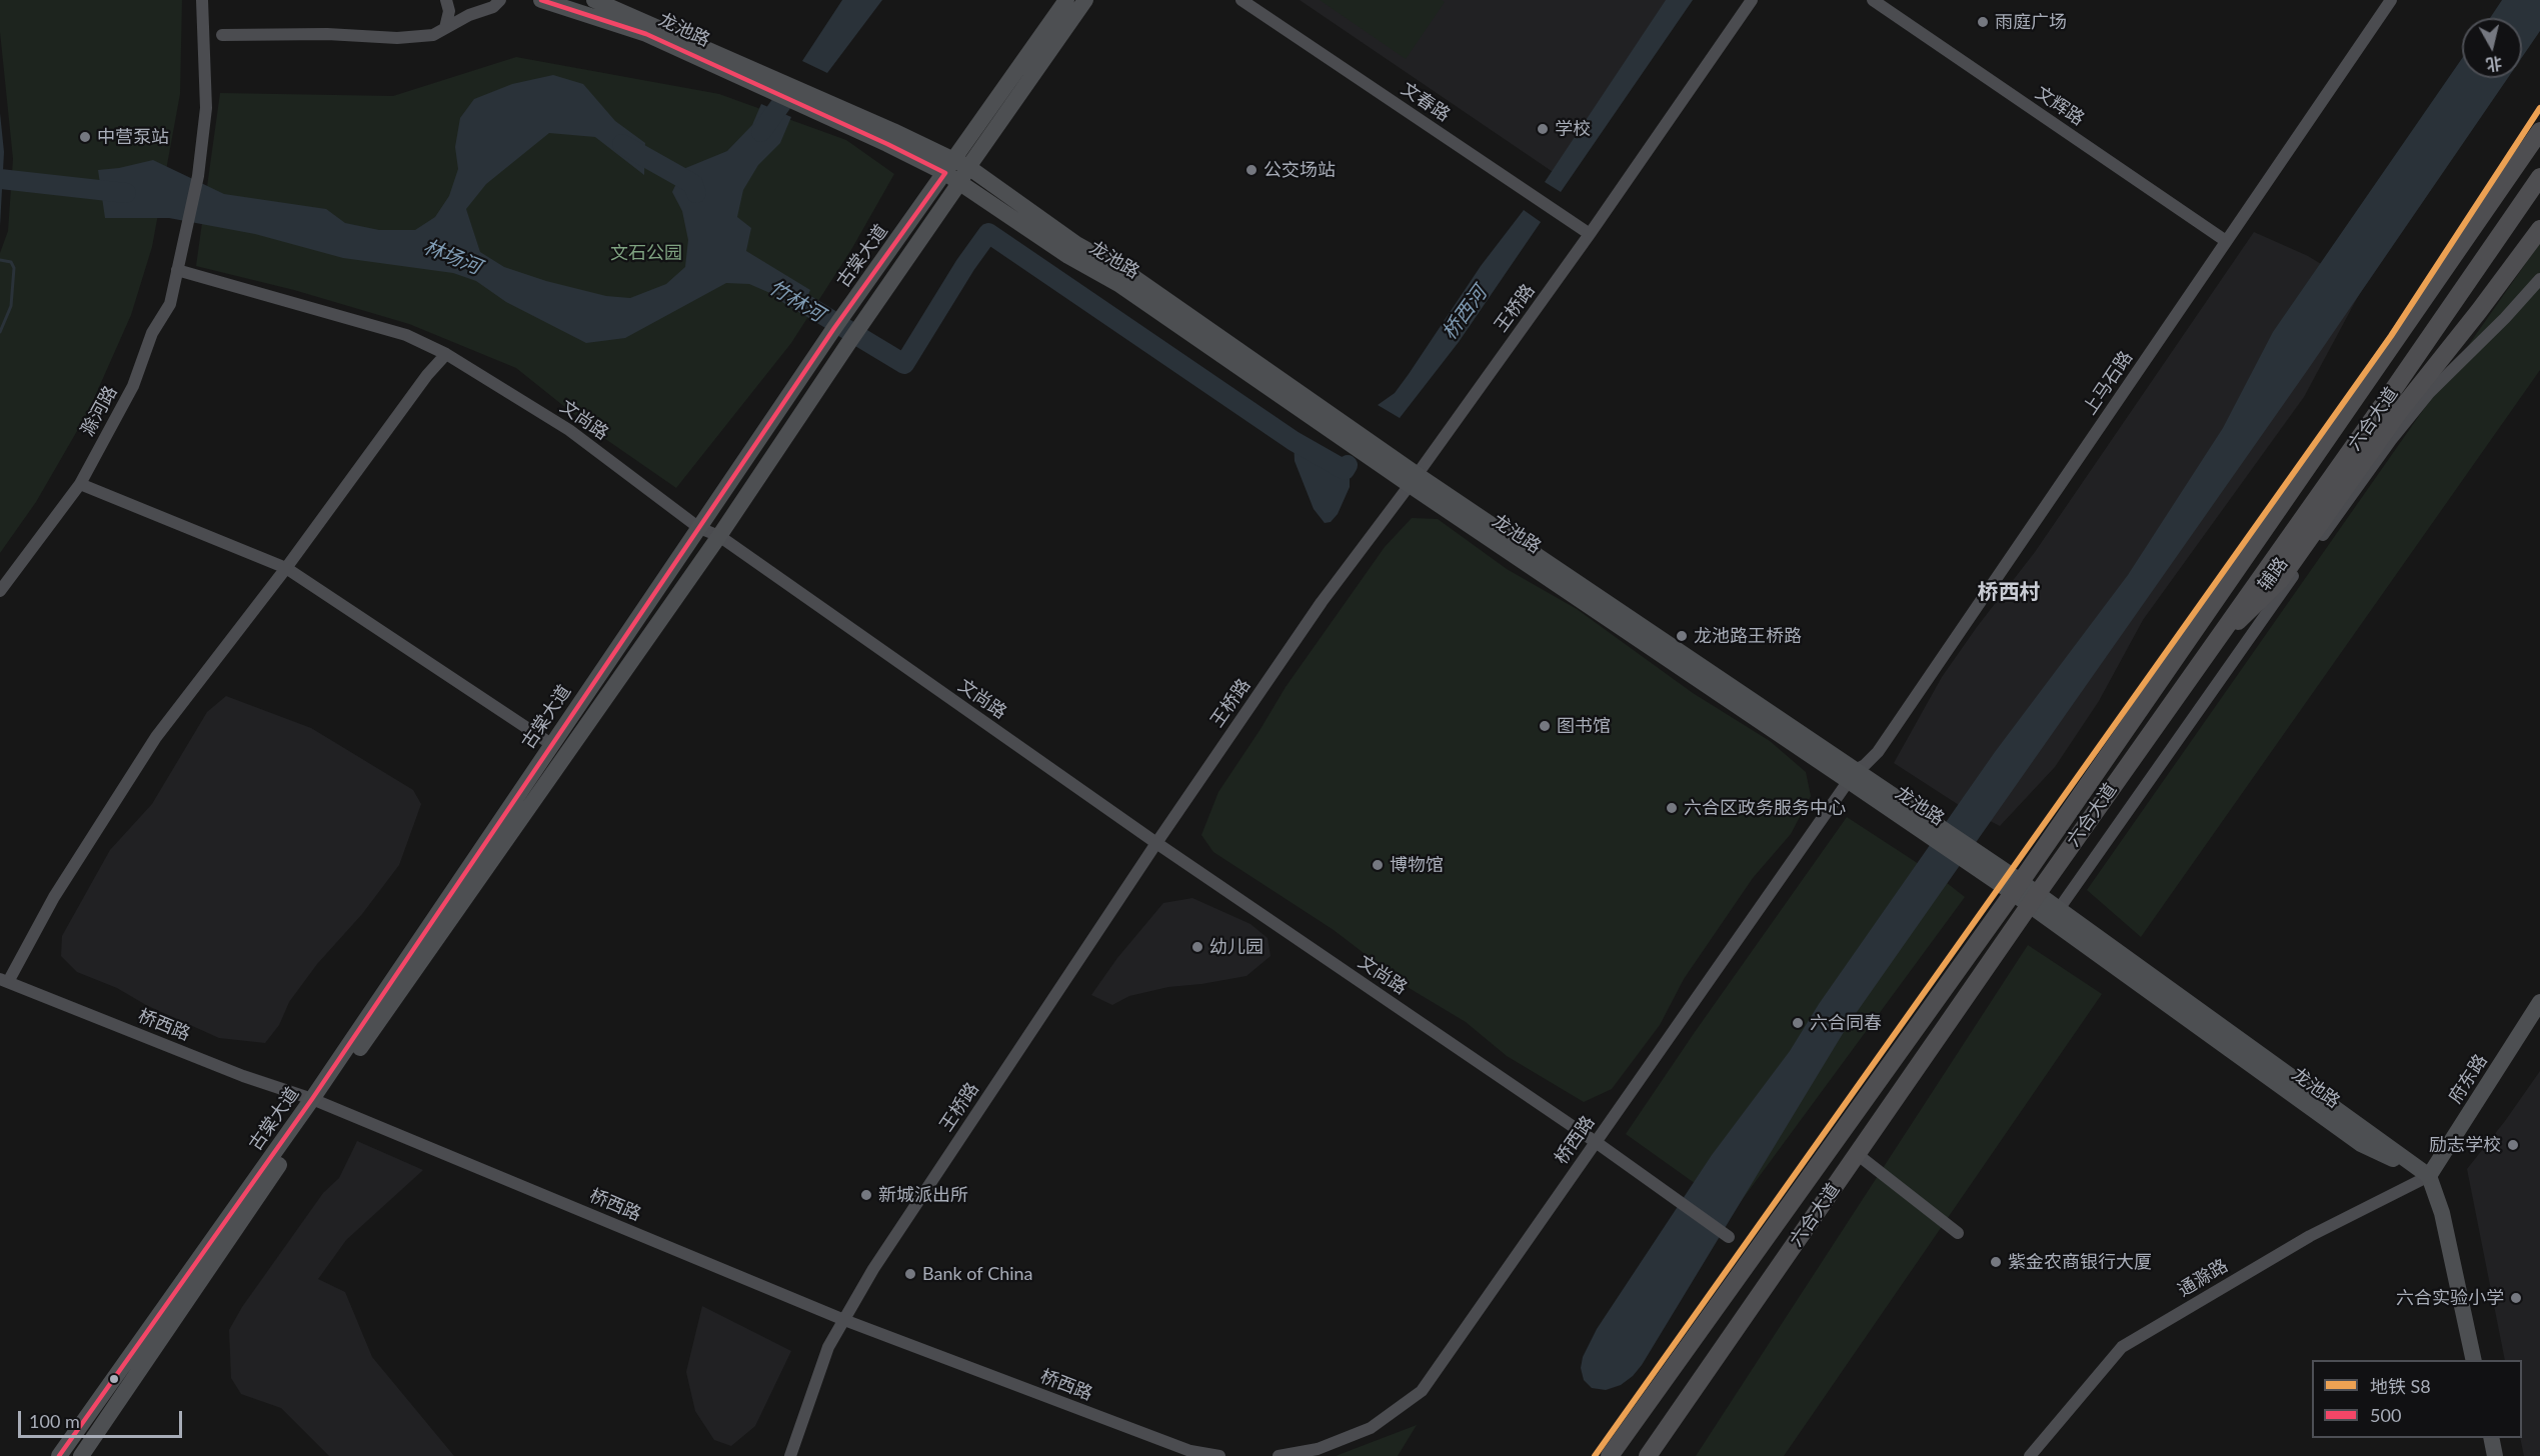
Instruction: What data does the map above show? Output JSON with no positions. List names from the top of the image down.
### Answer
{
  "streets": {
    "highway": ["六合大道"],
    "main road": ["龙池路", "古棠大道", "府东路"],
    "street": [
      "文春路",
      "文辉路",
      "王桥路",
      "上马石路",
      "滁河路",
      "文尚路",
      "辅路",
      "桥西路",
      "通滁路"
    ]
  },
  "crossings": [
    ["龙池路", "古棠大道"],
    ["龙池路", "王桥路"],
    ["龙池路", "上马石路"],
    ["龙池路", "六合大道"],
    ["龙池路", "辅路"],
    ["龙池路", "桥西路"],
    ["龙池路", "府东路"],
    ["龙池路", "通滁路"],
    ["文春路", "王桥路"],
    ["文辉路", "上马石路"],
    ["古棠大道", "文尚路"],
    ["古棠大道", "桥西路"],
    ["王桥路", "文尚路"],
    ["王桥路", "桥西路"],
    ["上马石路", "桥西路"],
    ["滁河路", "文尚路"],
    ["文尚路", "桥西路"],
    ["府东路", "通滁路"]
  ],
  "districts": ["桥西村"],
  "water": ["林场河", "竹林河", "桥西河"],
  "parks": ["文石公园"],
  "places": [
    "雨庭广场",
    "学校",
    "中营泵站",
    "公交场站",
    "龙池路王桥路",
    "图书馆",
    "六合区政务服务中心",
    "博物馆",
    "幼儿园",
    "六合同春",
    "励志学校",
    "新城派出所",
    "紫金农商银行大厦",
    "Bank of China",
    "六合实验小学"
  ],
  "lines": ["transit line 500", "metro line S8"],
  "legend": ["地铁 S8", "500"],
  "scale_bar": "100 m",
  "north": "bottom"
}
